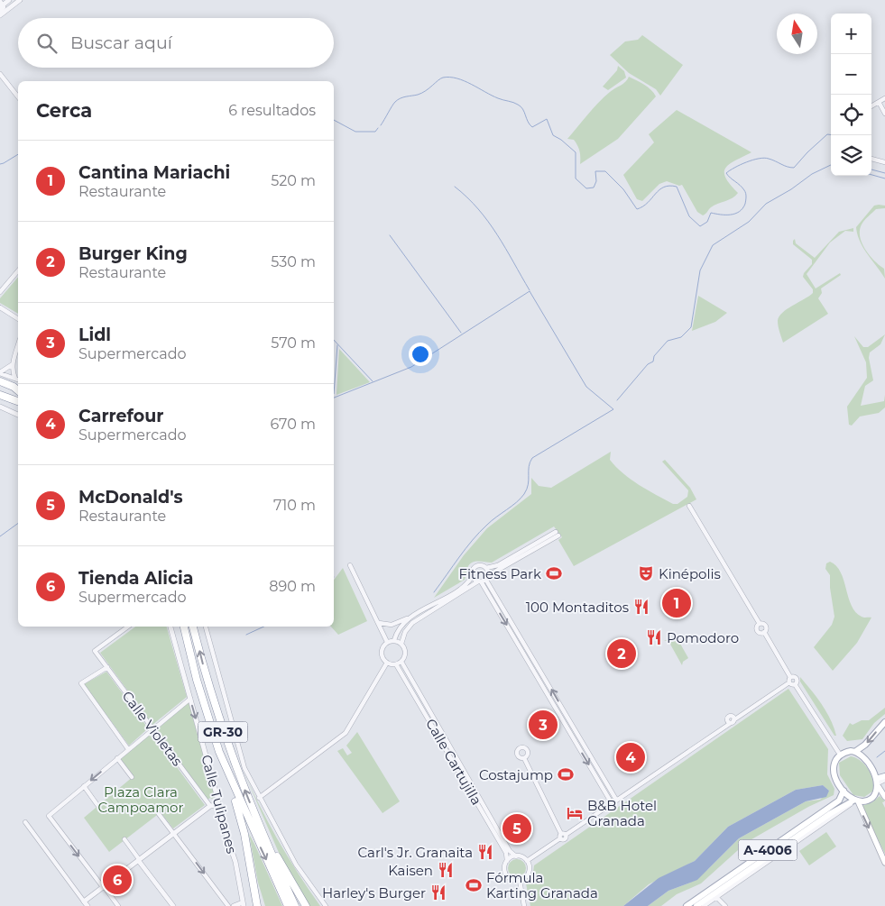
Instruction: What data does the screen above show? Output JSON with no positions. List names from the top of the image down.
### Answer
{
  "streets": {
    "highway": ["GR-30"],
    "main road": ["A-4006"],
    "street": ["Calle Violetas", "Calle Cartujilla", "Calle Tulipanes"]
  },
  "parks": ["Plaza Clara Campoamor"],
  "places": {
    "sports": ["Fitness Park", "Costajump", "Fórmula Karting Granada"],
    "theatre": ["Kinépolis"],
    "restaurant": [
      "100 Montaditos",
      "Pomodoro",
      "Carl's Jr. Granaita",
      "Kaisen",
      "Harley's Burger"
    ],
    "hotel": ["B&B Hotel Granada"]
  },
  "north": "top",
  "page": {
    "map_buttons": ["+", "−"],
    "search": "Buscar aquí",
    "heading": ["Cerca", "6 resultados"],
    "list": [
      {
        "mark": "1",
        "name": "Cantina Mariachi",
        "note": "Restaurante",
        "value": "520 m"
      },
      {
        "mark": "2",
        "name": "Burger King",
        "note": "Restaurante",
        "value": "530 m"
      },
      {
        "mark": "3",
        "name": "Lidl",
        "note": "Supermercado",
        "value": "570 m"
      },
      {
        "mark": "4",
        "name": "Carrefour",
        "note": "Supermercado",
        "value": "670 m"
      },
      {
        "mark": "5",
        "name": "McDonald's",
        "note": "Restaurante",
        "value": "710 m"
      },
      {
        "mark": "6",
        "name": "Tienda Alicia",
        "note": "Supermercado",
        "value": "890 m"
      }
    ],
    "pins": [
      "1",
      "2",
      "3",
      "4",
      "5",
      "6"
    ]
  }
}
